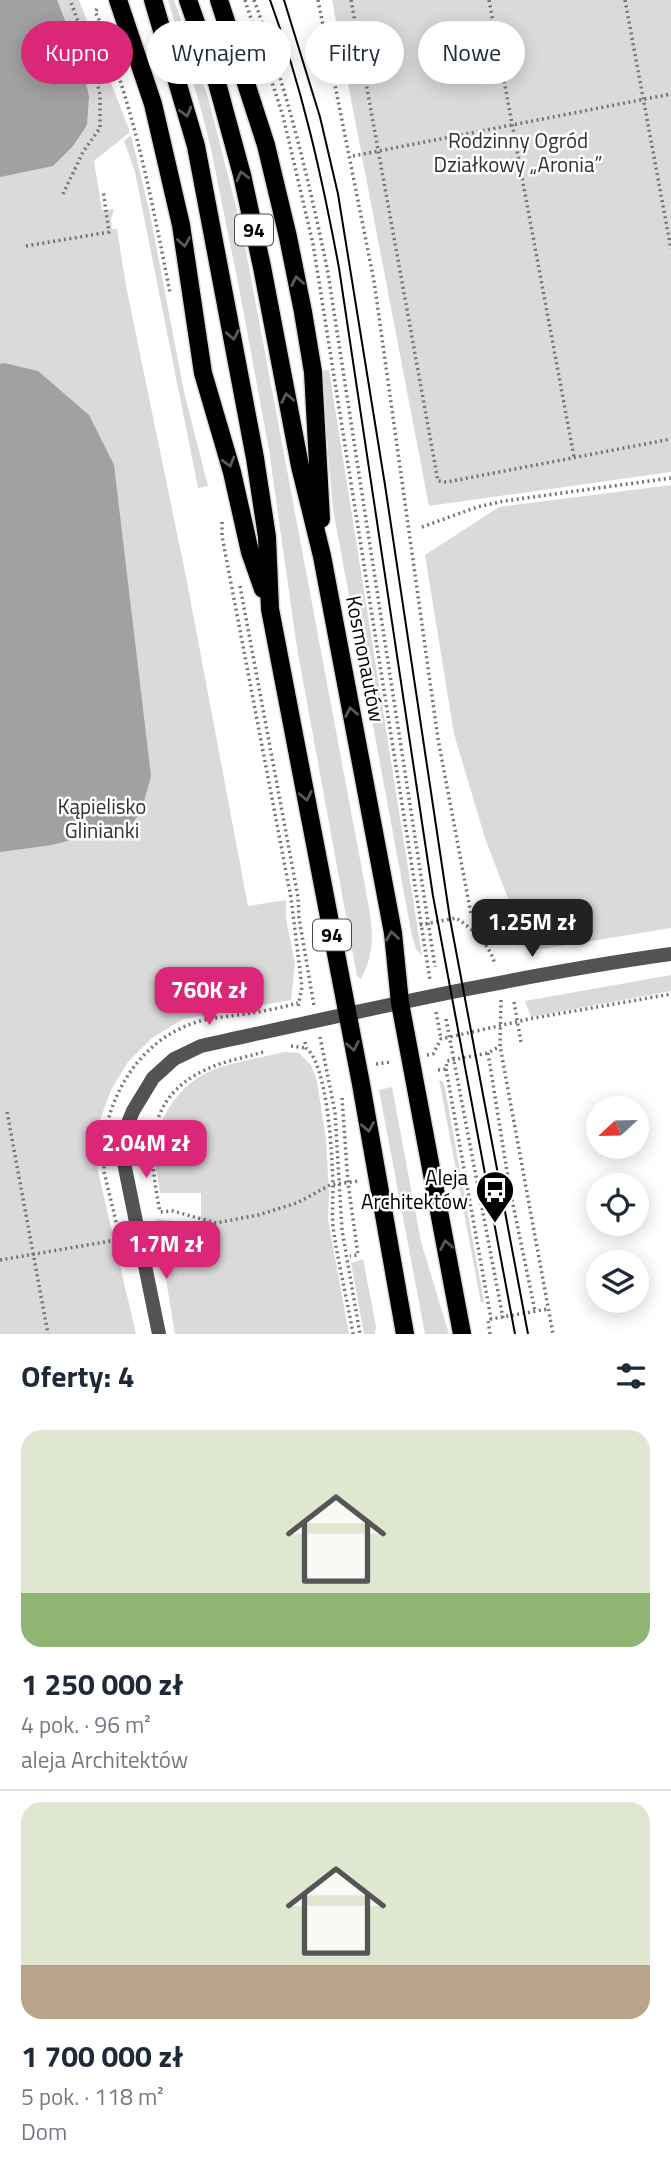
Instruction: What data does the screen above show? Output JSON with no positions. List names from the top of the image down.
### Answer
{
  "streets": {
    "main road": ["94", "Kosmonautów"]
  },
  "parks": ["Rodzinny Ogród Działkowy „Aronia”", "Kąpielisko Glinianki"],
  "places": {
    "bus stop": ["Aleja Architektów"]
  },
  "north": "left",
  "page": {
    "chip": [
      "Kupno",
      "Wynajem",
      "Filtry",
      "Nowe"
    ],
    "price": [
      "1.25M zł",
      "760K zł",
      "2.04M zł",
      "1.7M zł"
    ],
    "heading": "Oferty: 4",
    "list": [
      {
        "name": "1 250 000 zł",
        "note": "4 pok. · 96 m² · aleja Architektów"
      },
      {
        "name": "1 700 000 zł",
        "note": "5 pok. · 118 m² · Dom"
      }
    ]
  }
}
